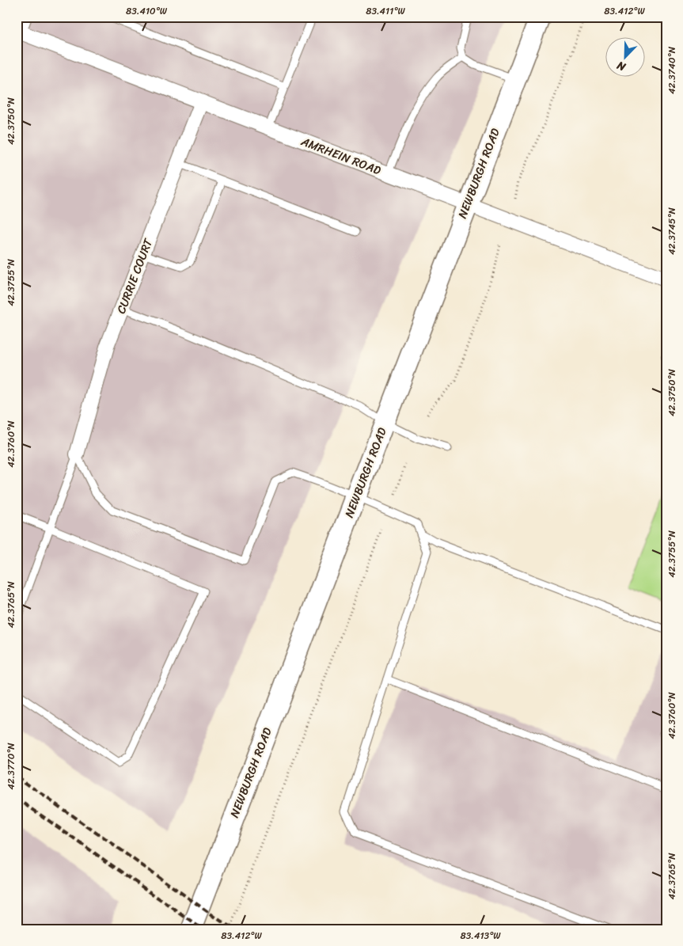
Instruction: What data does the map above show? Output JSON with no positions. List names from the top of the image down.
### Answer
{
  "streets": {
    "main road": ["NEWBURGH ROAD"],
    "street": ["AMRHEIN ROAD", "CURRIE COURT"]
  },
  "crossings": [
    ["AMRHEIN ROAD", "NEWBURGH ROAD"],
    ["AMRHEIN ROAD", "CURRIE COURT"]
  ],
  "north": "bottom left",
  "coordinates": [
    "83.410°W",
    "83.411°W",
    "83.412°W",
    "42.3740°N",
    "42.3750°N",
    "42.3745°N",
    "42.3755°N",
    "42.3760°N",
    "42.3765°N",
    "42.3770°N",
    "83.413°W"
  ]
}
